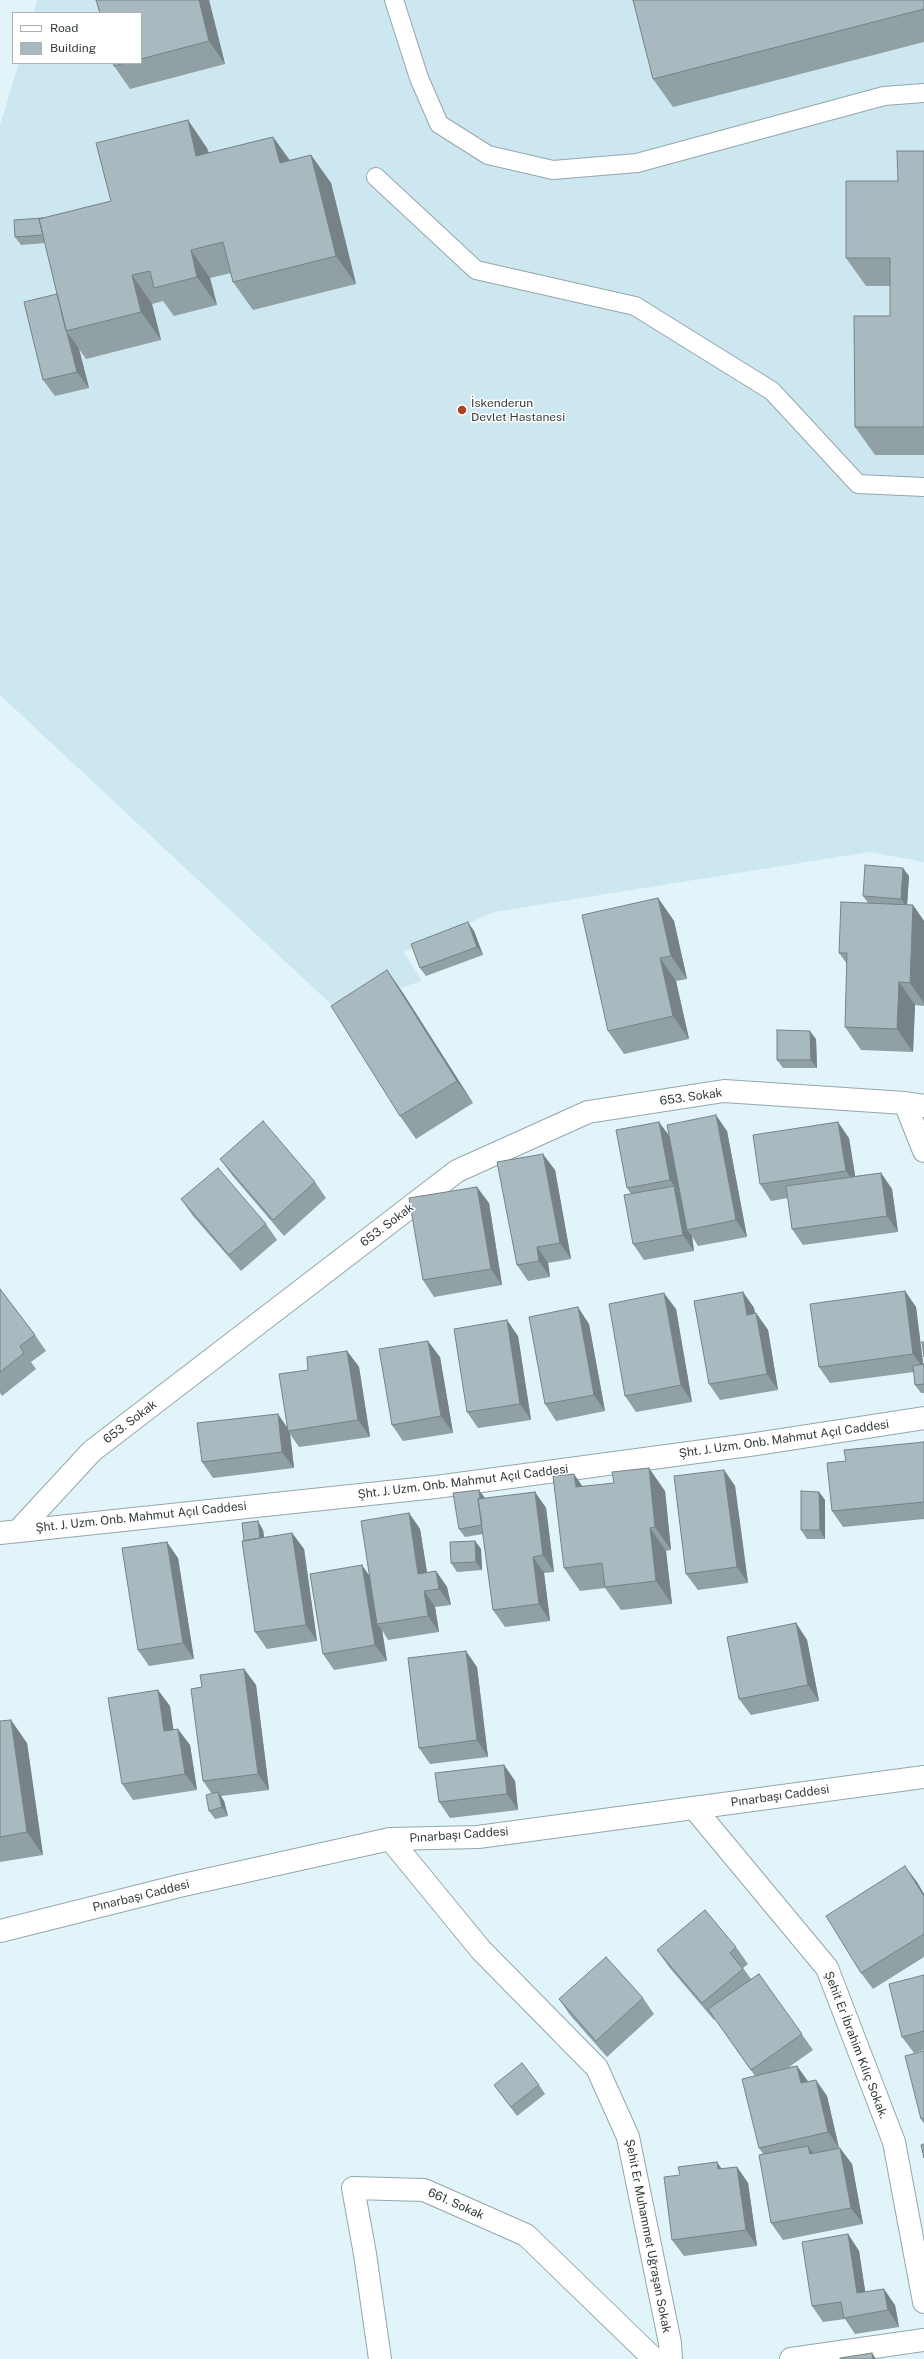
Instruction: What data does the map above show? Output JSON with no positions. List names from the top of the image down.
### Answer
{
  "streets": {
    "street": [
      "653. Sokak",
      "Şht. J. Uzm. Onb. Mahmut Açıl Caddesi",
      "Pınarbaşı Caddesi",
      "Şehit Er İbrahim Kılıç Sokak.",
      "661. Sokak",
      "Şehit Er Muhammet Uğraşan Sokak"
    ]
  },
  "crossings": [
    ["653. Sokak", "Şht. J. Uzm. Onb. Mahmut Açıl Caddesi"],
    ["Pınarbaşı Caddesi", "Şehit Er İbrahim Kılıç Sokak."],
    ["Pınarbaşı Caddesi", "Şehit Er Muhammet Uğraşan Sokak"]
  ],
  "places": ["İskenderun Devlet Hastanesi"],
  "legend": ["Road", "Building"]
}
